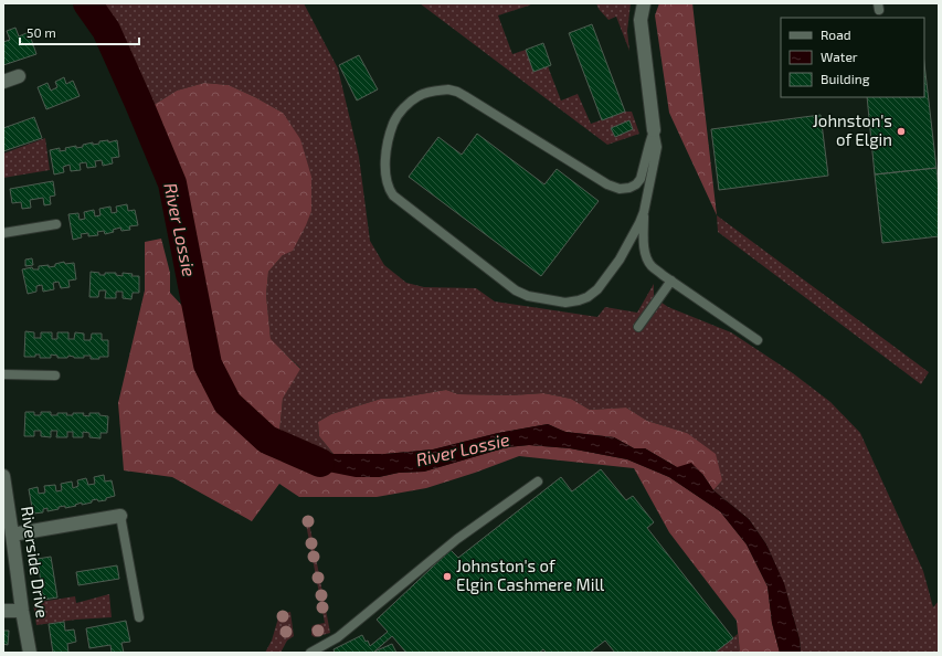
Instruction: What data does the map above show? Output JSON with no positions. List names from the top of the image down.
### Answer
{
  "streets": {
    "street": ["Riverside Drive"]
  },
  "water": ["River Lossie"],
  "places": ["Johnston's of Elgin", "Johnston's of Elgin Cashmere Mill"],
  "legend": ["Road", "Water", "Building"],
  "scale_bar": "50 m"
}
